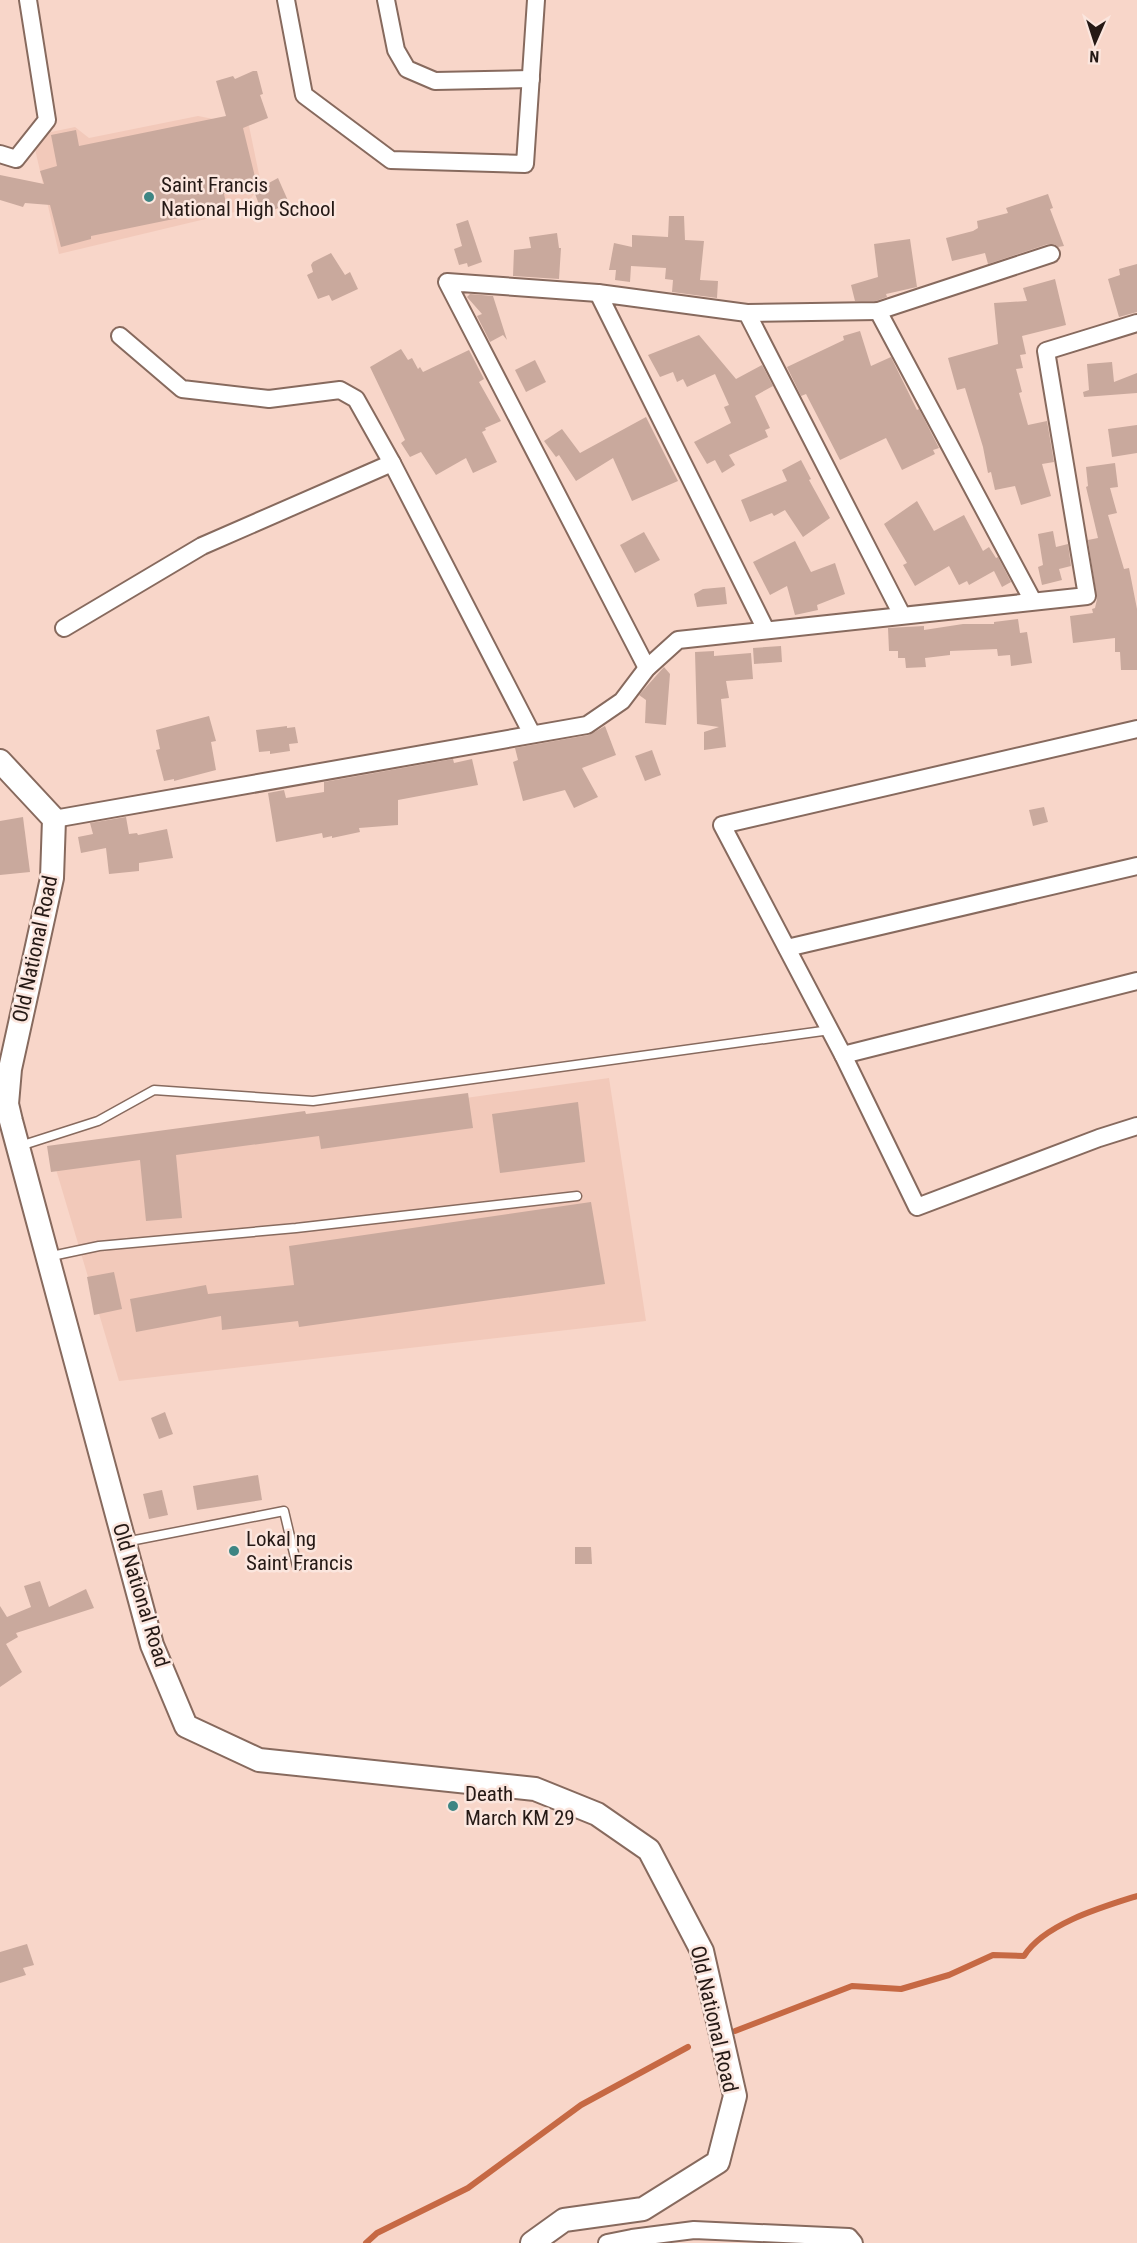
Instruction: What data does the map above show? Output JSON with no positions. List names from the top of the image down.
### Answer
{
  "streets": {
    "main road": ["Old National Road"]
  },
  "places": ["Saint Francis National High School", "Lokal ng Saint Francis", "Death March KM 29"],
  "north": "bottom"
}
